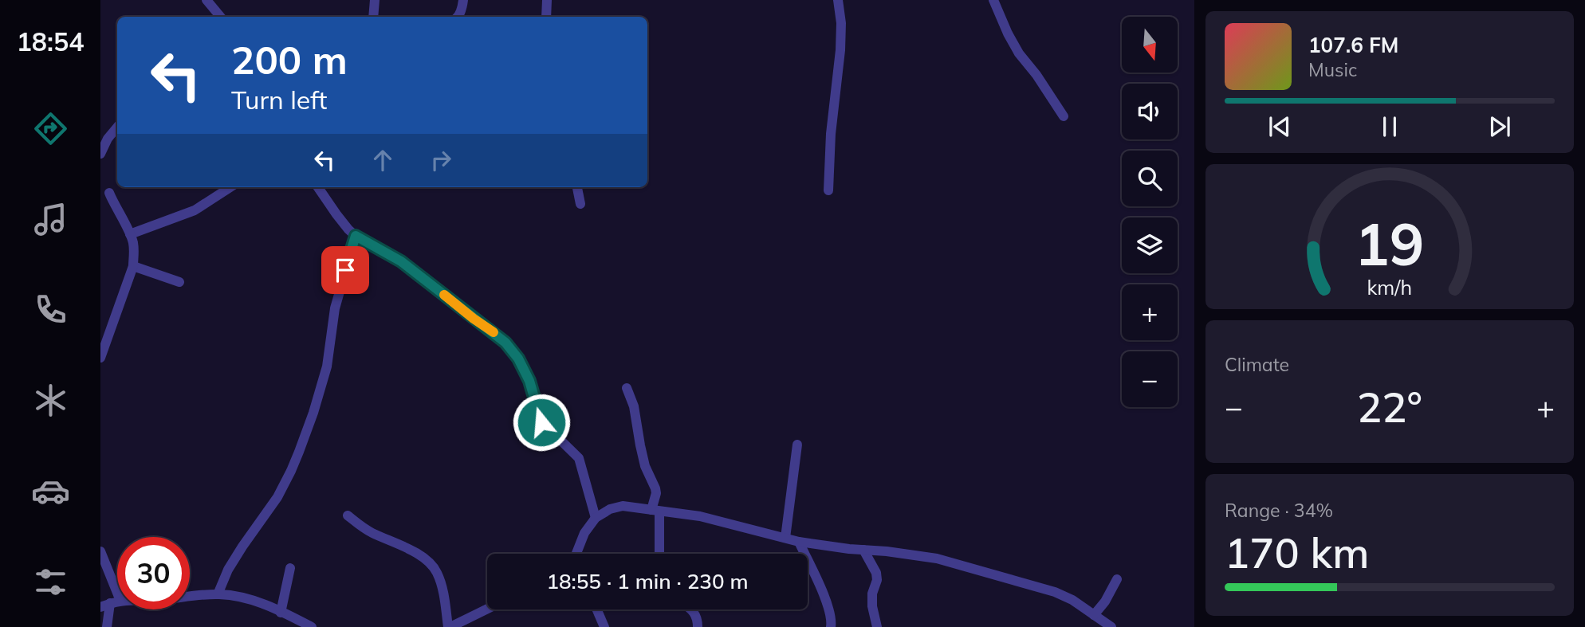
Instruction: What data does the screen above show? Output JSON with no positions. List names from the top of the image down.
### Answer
{
  "north": "bottom",
  "page": {
    "tabs": "18:54",
    "map_buttons": ["+", "−"],
    "turn": ["200 m", "Turn left"],
    "song": ["107.6 FM", "Music"],
    "tile": [
      "Climate",
      ["Range · 34%", "170 km"]
    ],
    "heat": ["−", "22°", "+"],
    "limit": "30",
    "trip": "18:55 · 1 min · 230 m",
    "gauge": ["19", "km/h"]
  }
}
